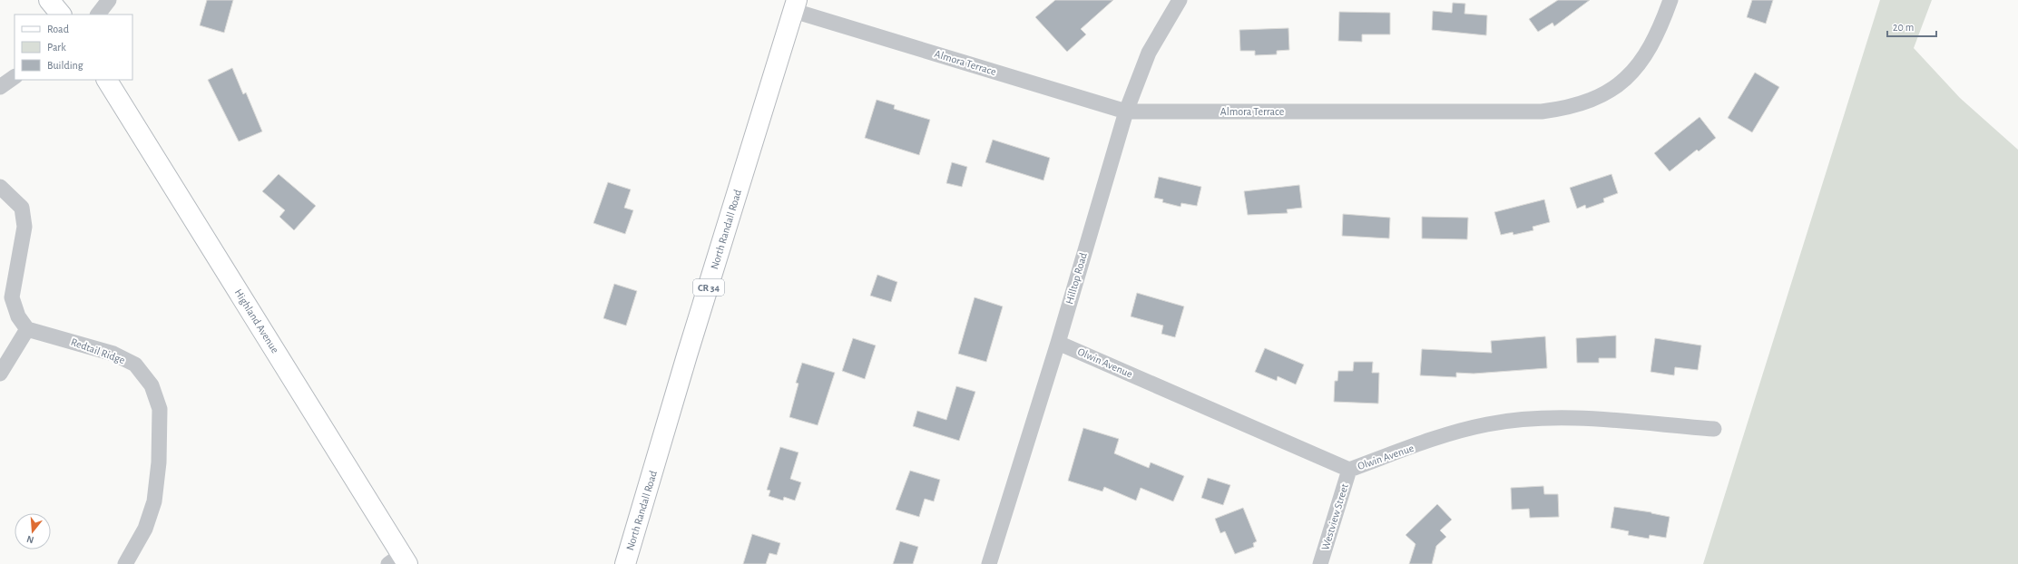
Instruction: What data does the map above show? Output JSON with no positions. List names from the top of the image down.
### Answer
{
  "streets": {
    "main road": ["North Randall Road", "CR 34", "Highland Avenue"],
    "street": [
      "Almora Terrace",
      "Hilltop Road",
      "Redtail Ridge",
      "Olwin Avenue",
      "Westview Street"
    ]
  },
  "crossings": [
    ["Almora Terrace", "North Randall Road"],
    ["Almora Terrace", "Hilltop Road"],
    ["Hilltop Road", "Olwin Avenue"],
    ["Olwin Avenue", "Westview Street"]
  ],
  "legend": ["Road", "Park", "Building"],
  "scale_bar": "20 m",
  "north": "bottom"
}
